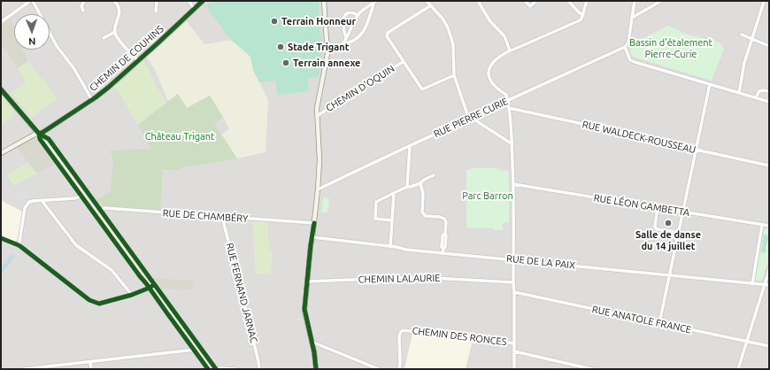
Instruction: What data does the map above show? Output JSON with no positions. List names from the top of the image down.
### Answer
{
  "streets": {
    "street": [
      "CHEMIN DE COUHINS",
      "CHEMIN D'OQUIN",
      "RUE PIERRE CURIE",
      "RUE WALDECK-ROUSSEAU",
      "RUE LÉON GAMBETTA",
      "RUE DE CHAMBÉRY",
      "RUE DE LA PAIX",
      "CHEMIN LALAURIE",
      "RUE FERNAND JARNAC",
      "RUE ANATOLE FRANCE",
      "CHEMIN DES RONCES"
    ]
  },
  "crossings": [
    ["RUE DE CHAMBÉRY", "RUE FERNAND JARNAC"]
  ],
  "parks": ["Bassin d'étalement Pierre-Curie", "Château Trigant", "Parc Barron"],
  "places": [
    "Terrain Honneur",
    "Stade Trigant",
    "Terrain annexe",
    "Salle de danse du 14 juillet"
  ],
  "north": "bottom"
}
